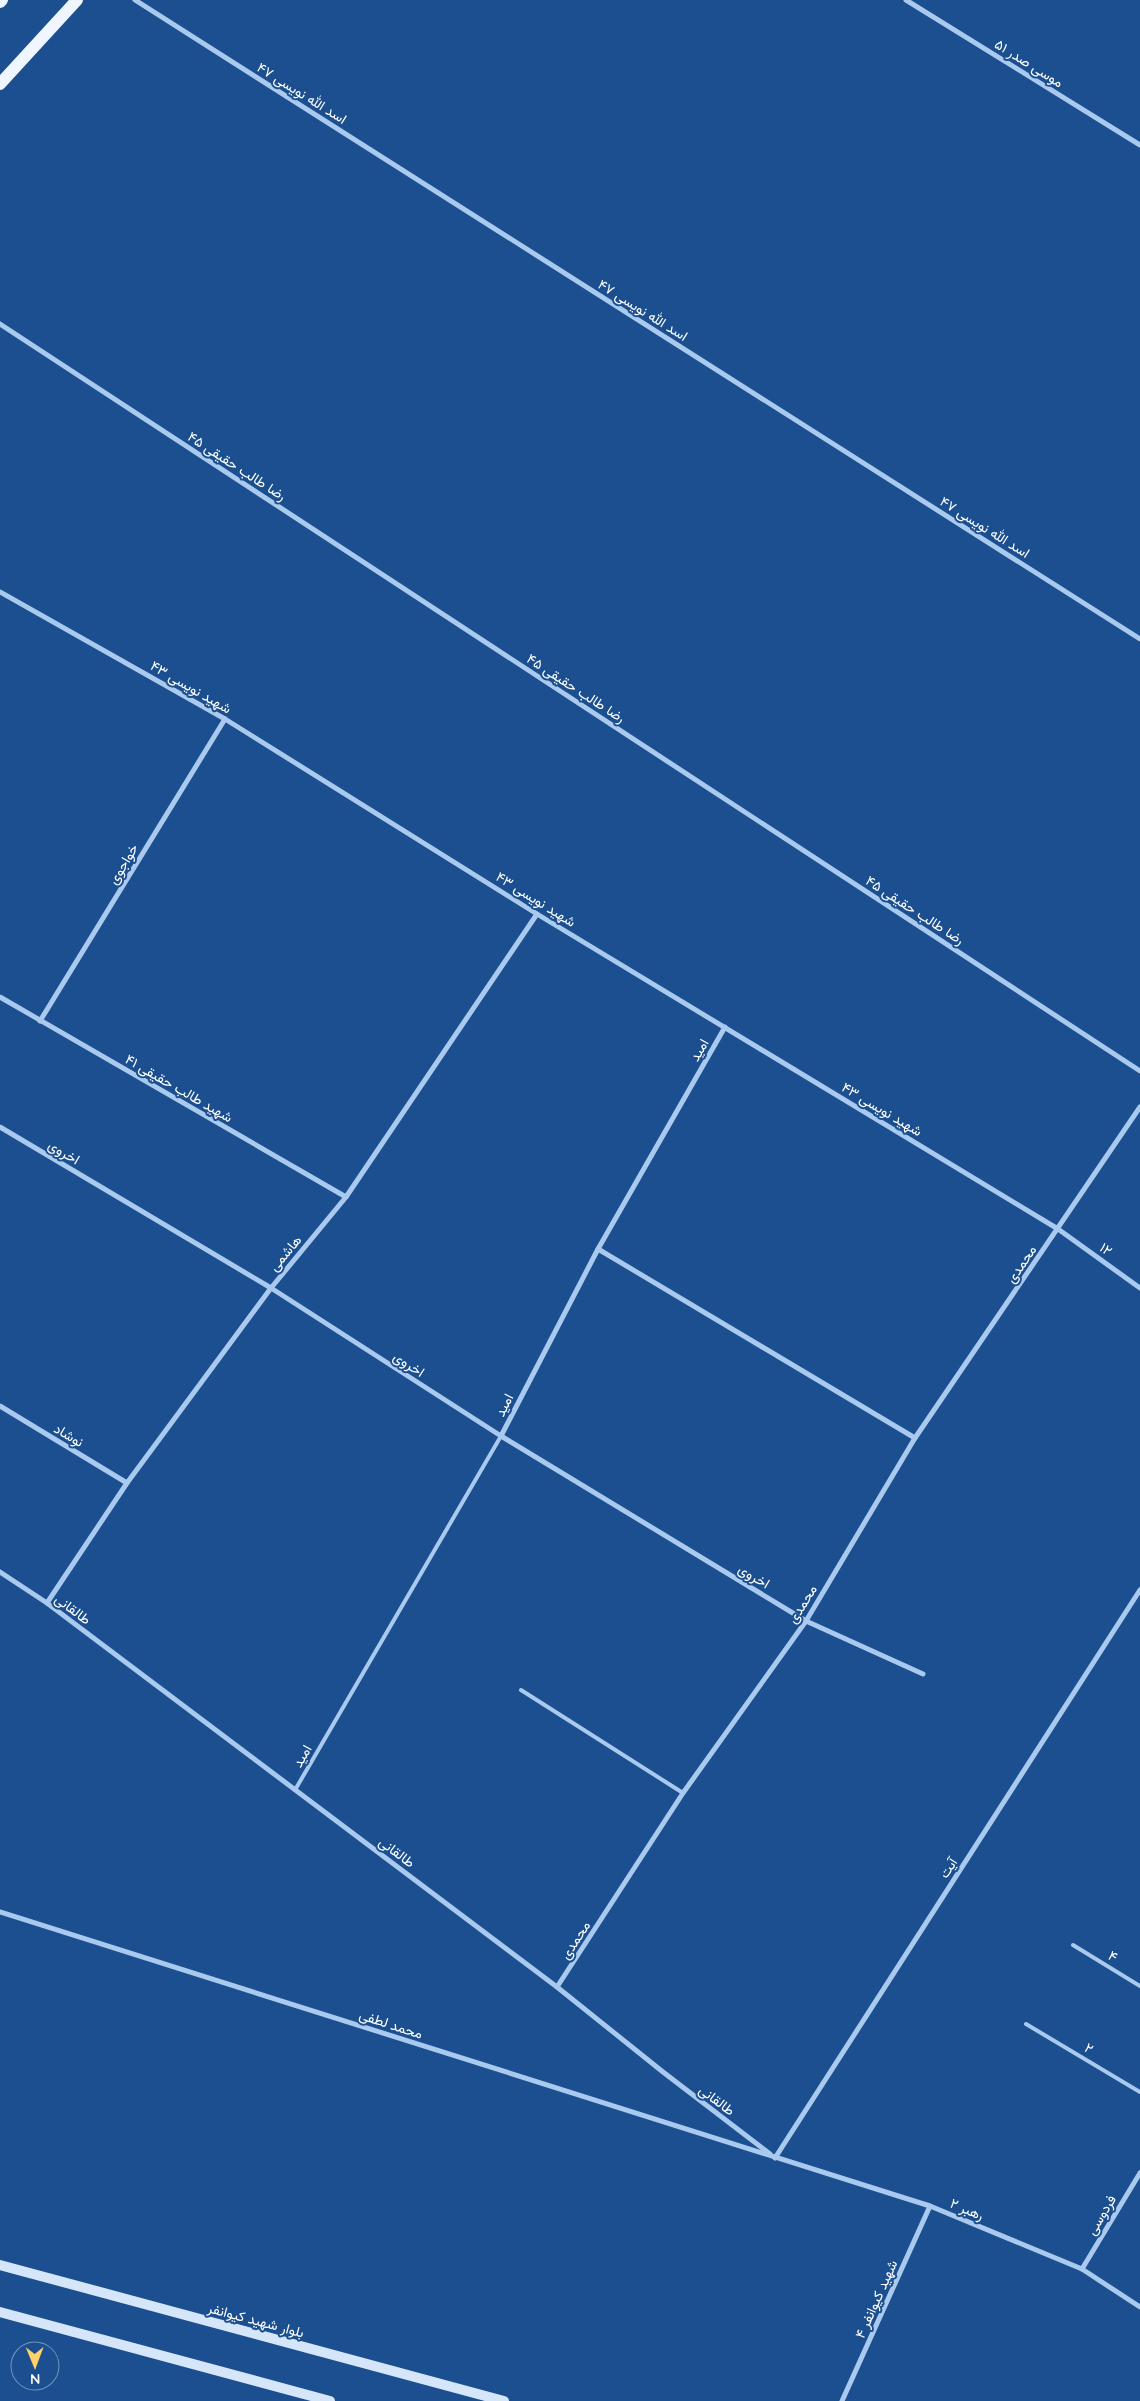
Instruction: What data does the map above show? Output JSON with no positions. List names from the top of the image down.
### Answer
{
  "streets": {
    "main road": ["بلوار شهید کیوانفر"],
    "street": [
      "موسی صدر ۵۱",
      "۴۷ اسد الله نویسی",
      "۴۵ رضا طالب حقیقی",
      "۴۳ شهید نویسی",
      "خواجوی",
      "امید",
      "۴۱ شهید طالب حقیقی",
      "اخروی",
      "۱۲",
      "هاشمی",
      "محمدی",
      "نوشاد",
      "طالقانی",
      "آیت",
      "محمد لطفی",
      "رهبر ۲",
      "فردوسی",
      "شهید کیوانفر ۴"
    ],
    "lane": ["۴", "۲"]
  },
  "crossings": [
    ["۴۳ شهید نویسی", "خواجوی"],
    ["۴۳ شهید نویسی", "امید"],
    ["۴۳ شهید نویسی", "۱۲"],
    ["۴۳ شهید نویسی", "هاشمی"],
    ["۴۳ شهید نویسی", "محمدی"],
    ["خواجوی", "۴۱ شهید طالب حقیقی"],
    ["امید", "اخروی"],
    ["امید", "طالقانی"],
    ["۴۱ شهید طالب حقیقی", "هاشمی"],
    ["اخروی", "هاشمی"],
    ["اخروی", "محمدی"],
    ["۱۲", "محمدی"],
    ["هاشمی", "نوشاد"],
    ["هاشمی", "طالقانی"],
    ["محمدی", "طالقانی"],
    ["طالقانی", "آیت"],
    ["طالقانی", "محمد لطفی"],
    ["طالقانی", "رهبر ۲"],
    ["آیت", "محمد لطفی"],
    ["آیت", "رهبر ۲"],
    ["محمد لطفی", "رهبر ۲"],
    ["رهبر ۲", "فردوسی"],
    ["رهبر ۲", "شهید کیوانفر ۴"]
  ],
  "north": "bottom"
}
